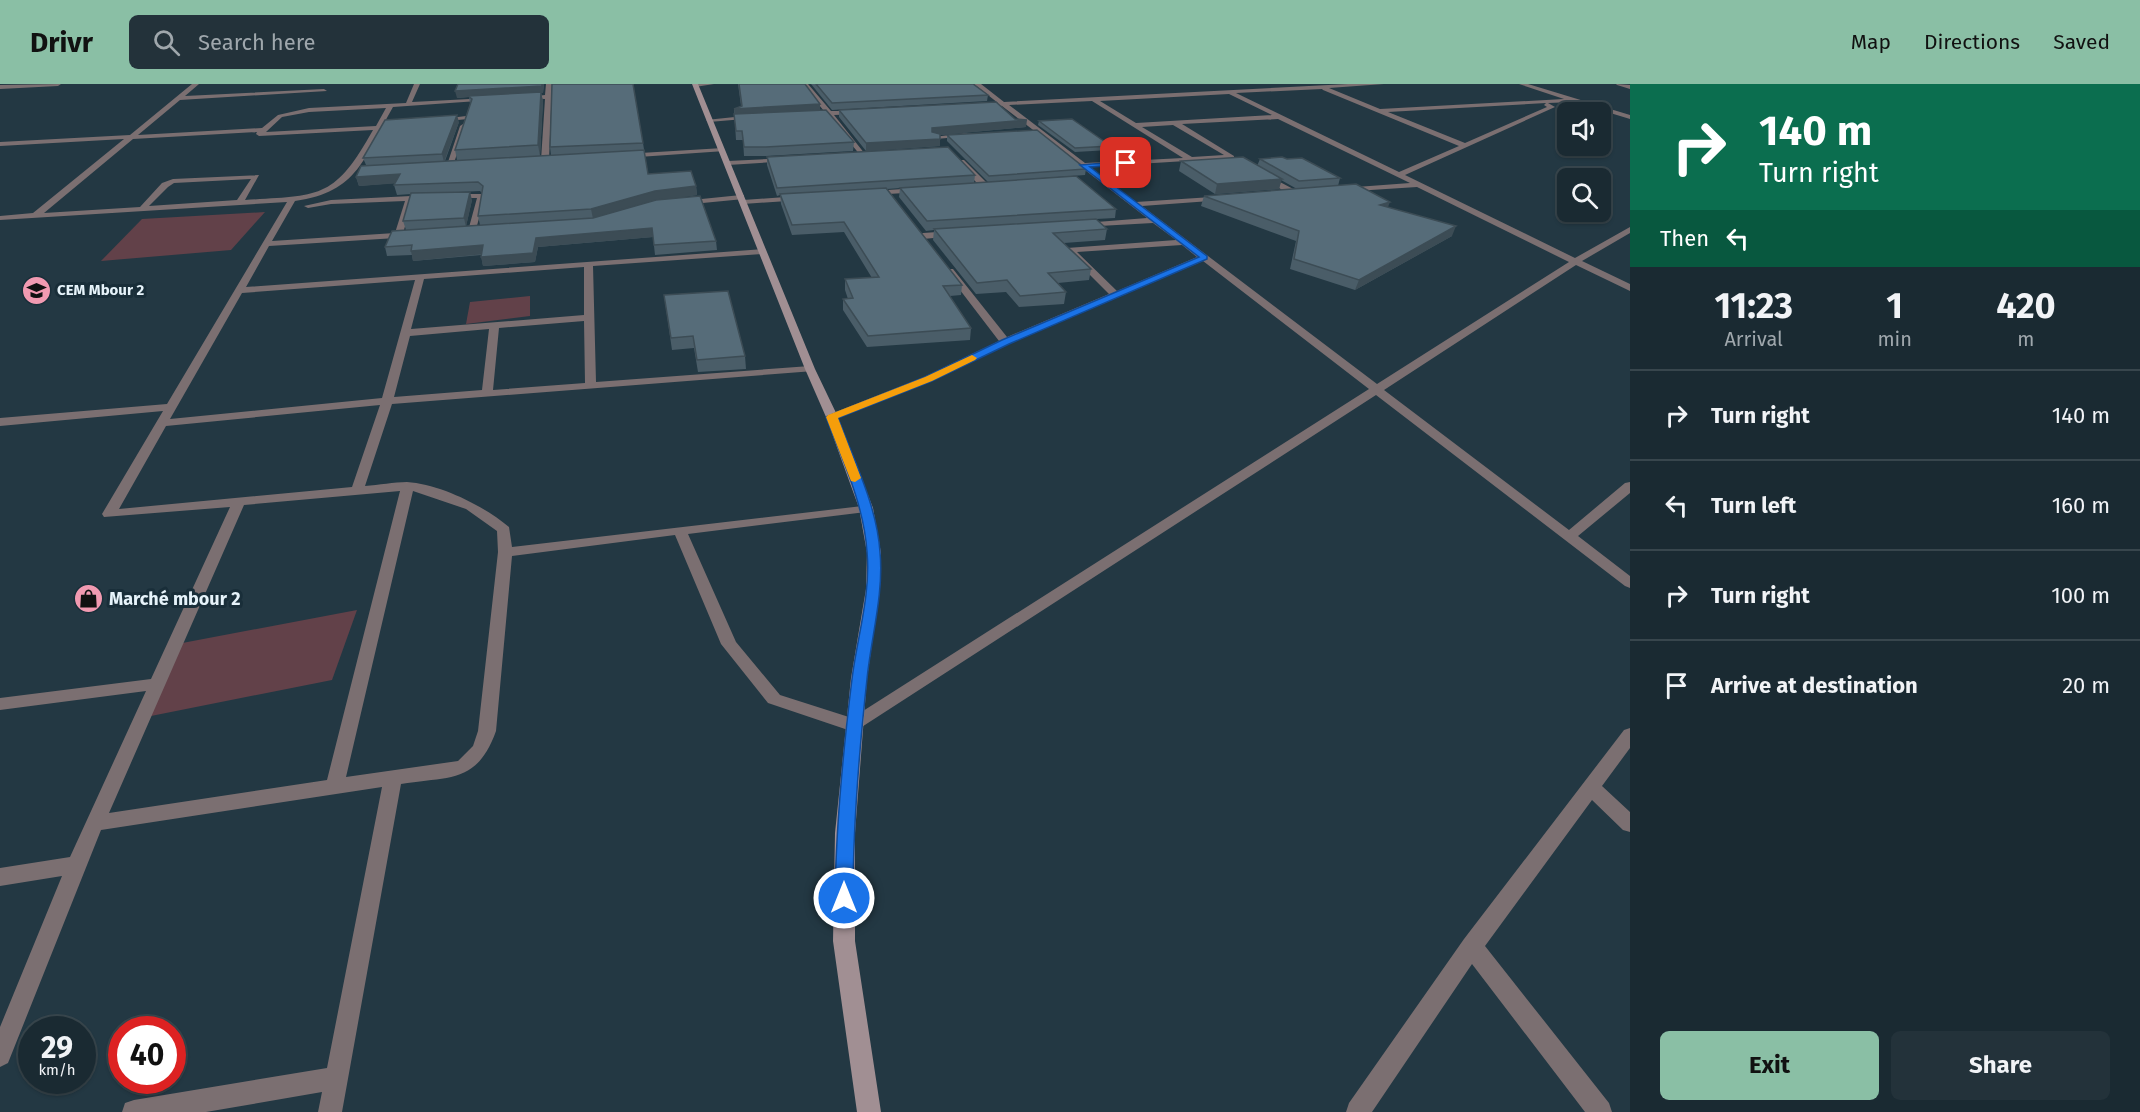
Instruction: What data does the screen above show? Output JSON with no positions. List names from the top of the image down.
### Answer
{
  "places": {
    "school or university": ["CEM Mbour 2"],
    "shop": ["Marché mbour 2"]
  },
  "page": {
    "header": "Drivr",
    "search": "Search here",
    "nav": ["Map", "Directions", "Saved"],
    "turn": ["140 m", "Turn right"],
    "then": "Then",
    "eta": [
      "11:23",
      "Arrival",
      "1",
      "min",
      "420",
      "m"
    ],
    "list": [
      {
        "name": "Turn right",
        "value": "140 m"
      },
      {
        "name": "Turn left",
        "value": "160 m"
      },
      {
        "name": "Turn right",
        "value": "100 m"
      },
      {
        "name": "Arrive at destination",
        "value": "20 m"
      }
    ],
    "speed": "29 km/h",
    "limit": "40",
    "buttons": ["Exit", "Share"]
  }
}
